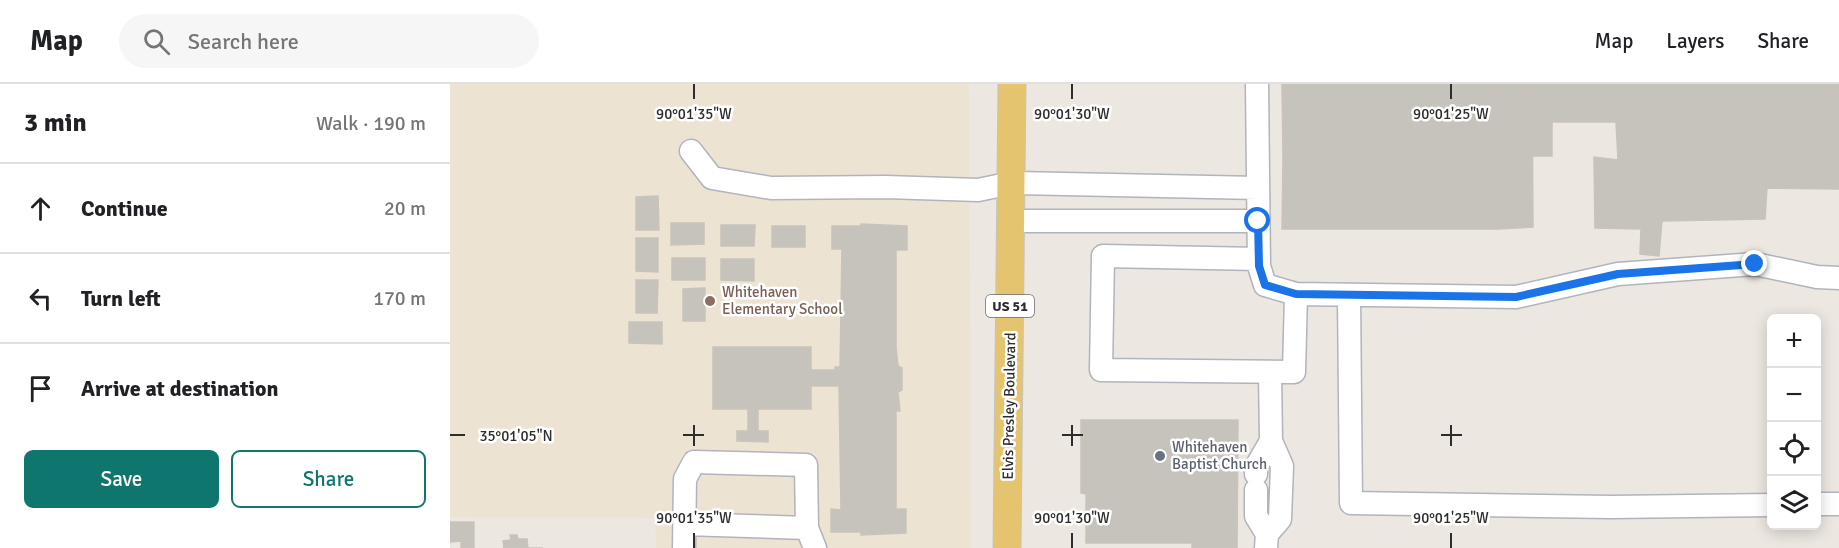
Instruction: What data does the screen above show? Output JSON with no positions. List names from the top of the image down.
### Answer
{
  "streets": {
    "main road": ["US 51", "Elvis Presley Boulevard"]
  },
  "places": ["Whitehaven Elementary School", "Whitehaven Baptist Church"],
  "page": {
    "header": "Map",
    "search": "Search here",
    "nav": ["Map", "Layers", "Share"],
    "heading": ["3 min", "Walk · 190 m"],
    "list": [
      ["Continue", "20 m"],
      ["Turn left", "170 m"],
      "Arrive at destination"
    ],
    "map_buttons": ["+", "−"],
    "buttons": ["Save", "Share"]
  },
  "coordinates": [
    "90°01'35\"W",
    "90°01'30\"W",
    "90°01'25\"W",
    "35°01'05\"N"
  ]
}
